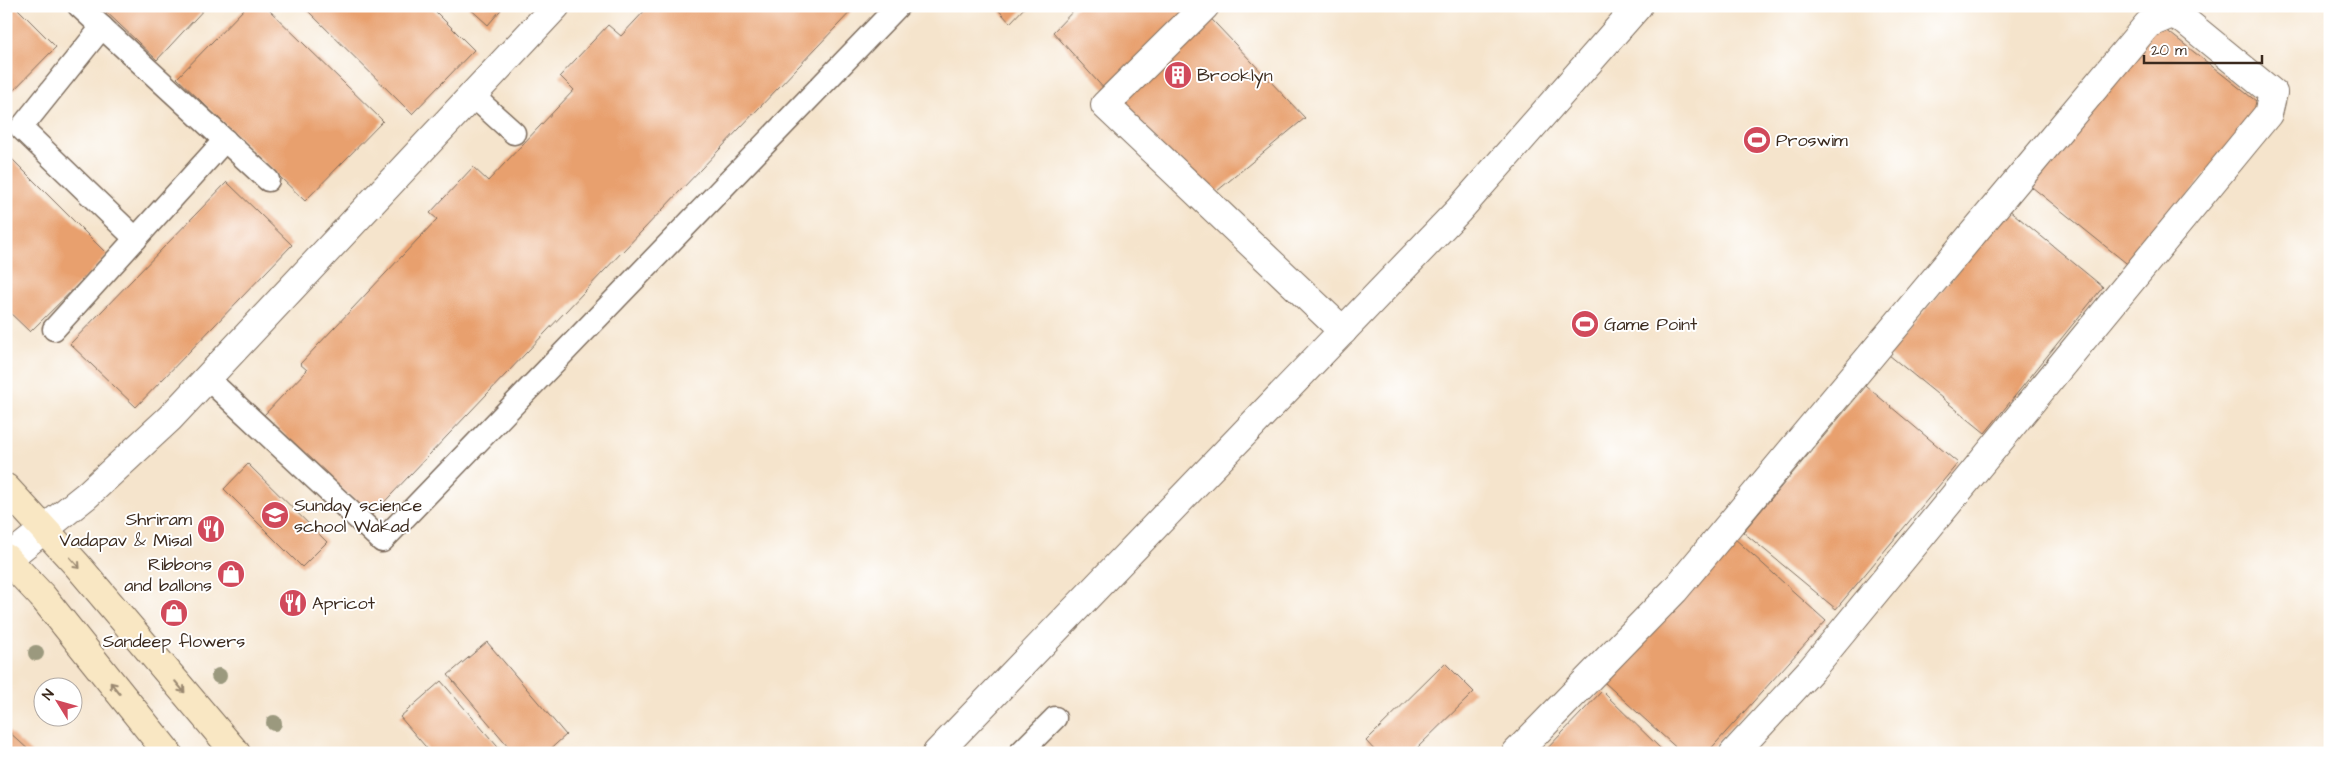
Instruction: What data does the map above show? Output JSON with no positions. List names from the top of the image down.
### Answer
{
  "places": {
    "building": ["Brooklyn"],
    "sports": ["Proswim", "Game Point"],
    "school or university": ["Sunday science school Wakad"],
    "restaurant": ["Shriram Vadapav & Misal", "Apricot"],
    "shop": ["Ribbons and ballons", "Sandeep flowers"]
  },
  "scale_bar": "20 m",
  "north": "top left"
}
